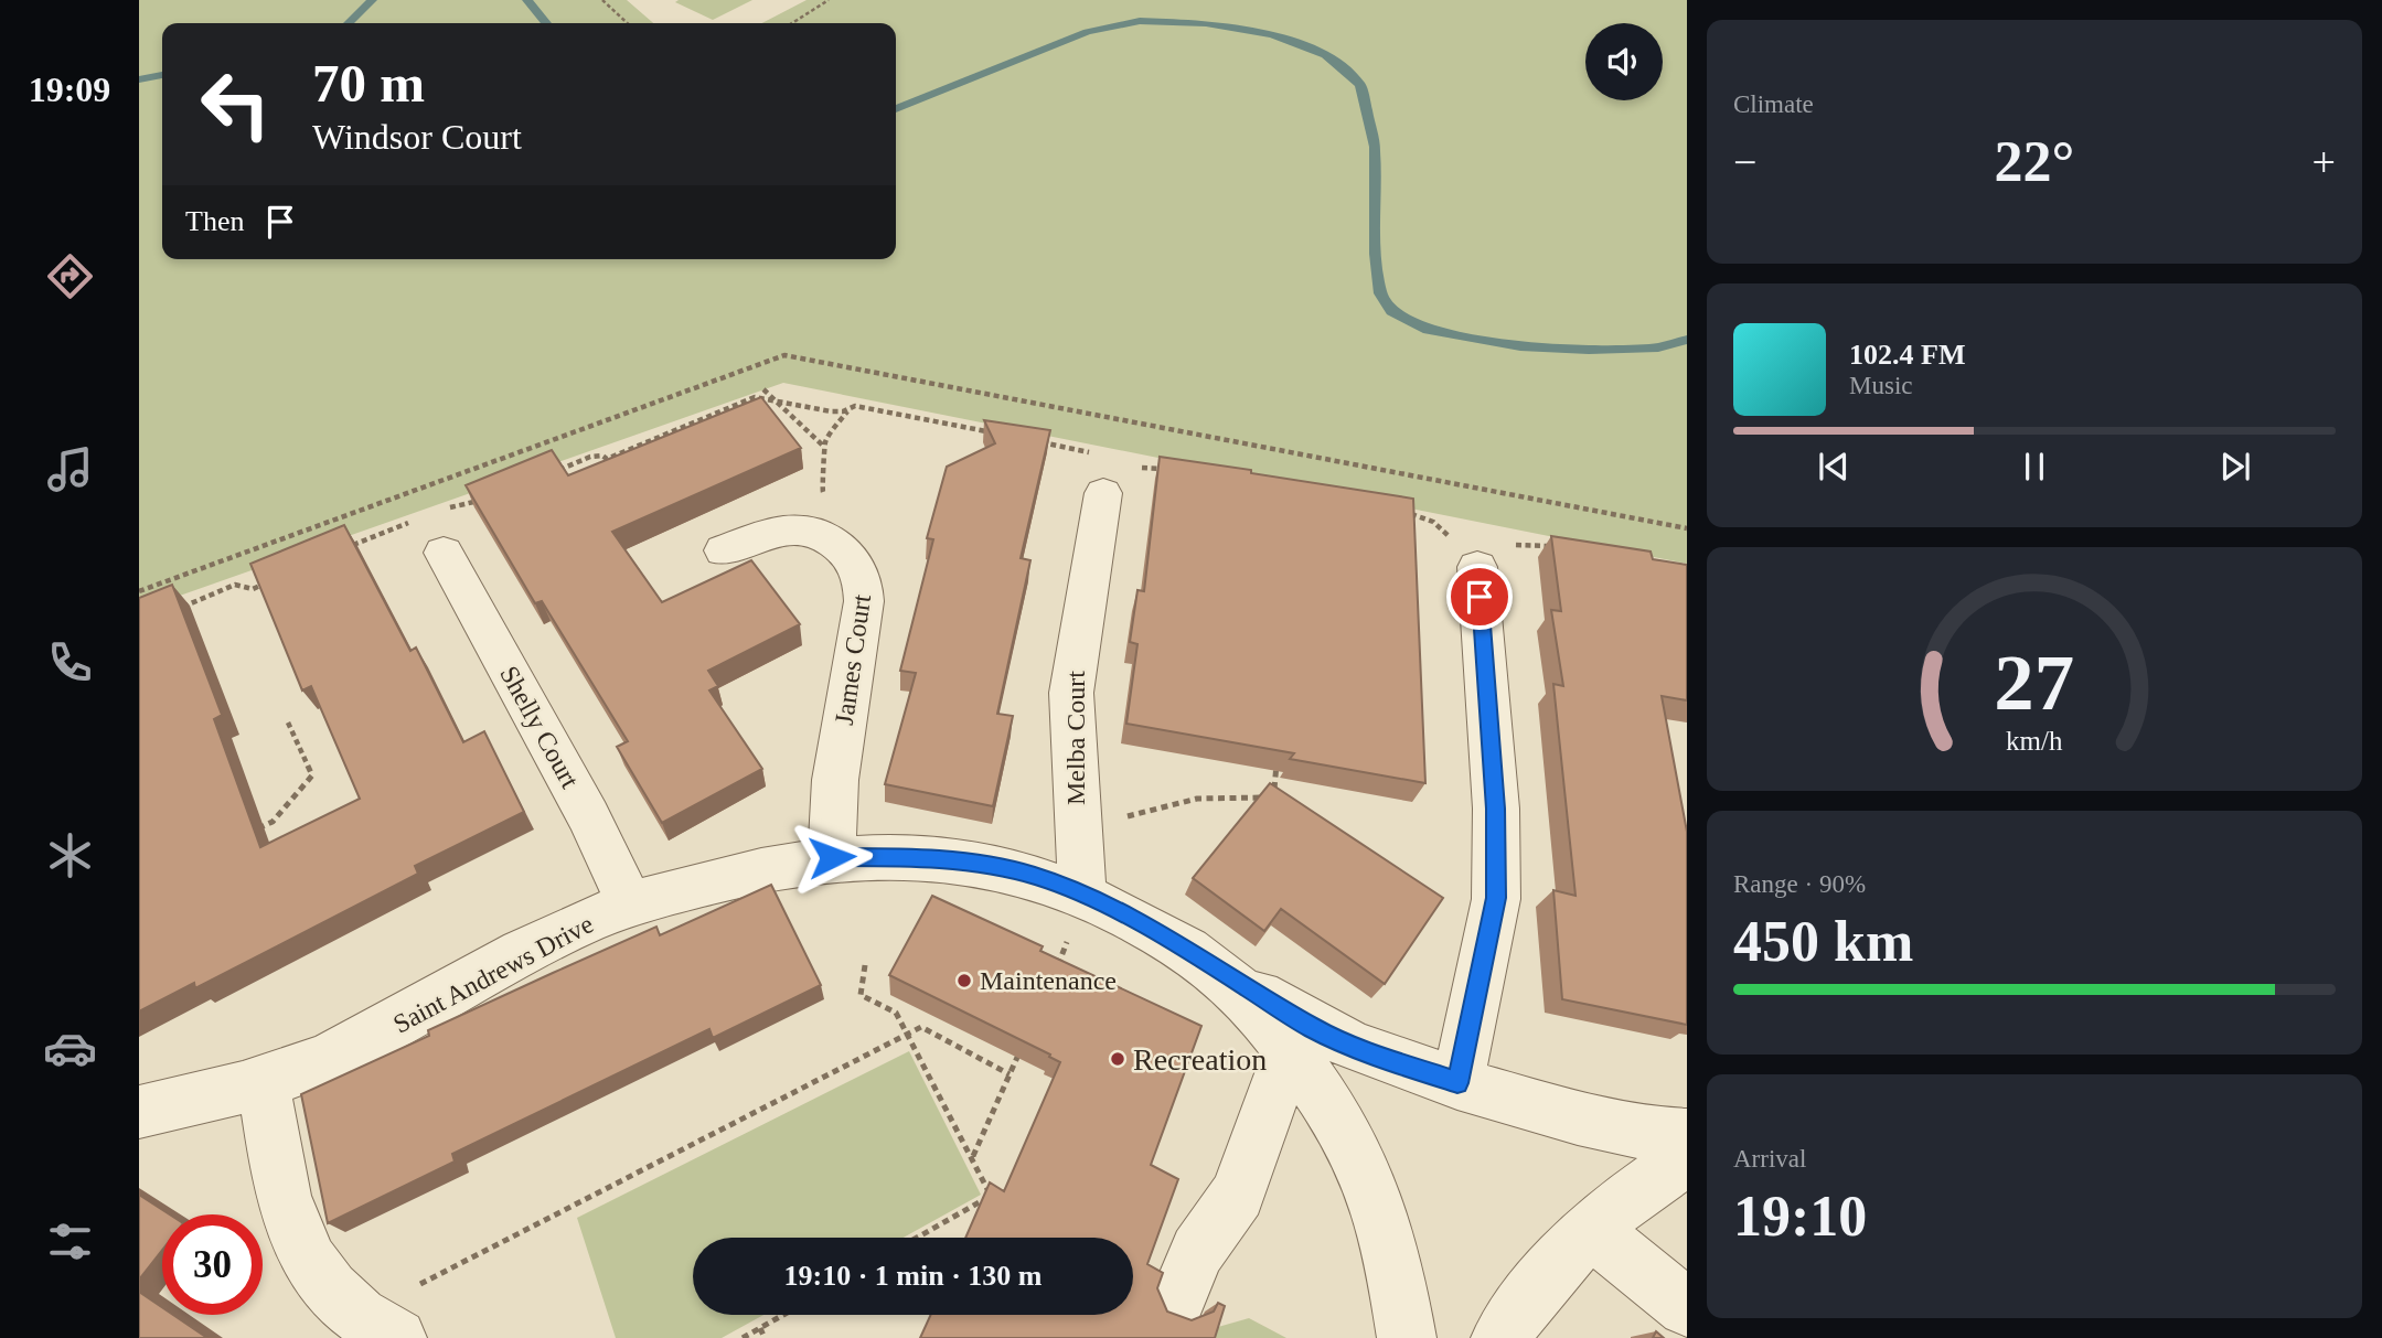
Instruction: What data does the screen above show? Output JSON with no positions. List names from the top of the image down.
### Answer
{
  "streets": {
    "street": [
      "James Court",
      "Shelly Court",
      "Melba Court",
      "Saint Andrews Drive"
    ]
  },
  "crossings": [
    ["James Court", "Saint Andrews Drive"],
    ["Shelly Court", "Saint Andrews Drive"],
    ["Melba Court", "Saint Andrews Drive"]
  ],
  "places": ["Maintenance", "Recreation"],
  "page": {
    "tabs": "19:09",
    "tile": [
      "Climate",
      ["Range · 90%", "450 km"],
      ["Arrival", "19:10"]
    ],
    "turn": ["70 m", "Windsor Court"],
    "heat": ["−", "22°", "+"],
    "then": "Then",
    "song": ["102.4 FM", "Music"],
    "limit": "30",
    "trip": "19:10 · 1 min · 130 m",
    "gauge": ["27", "km/h"]
  }
}
